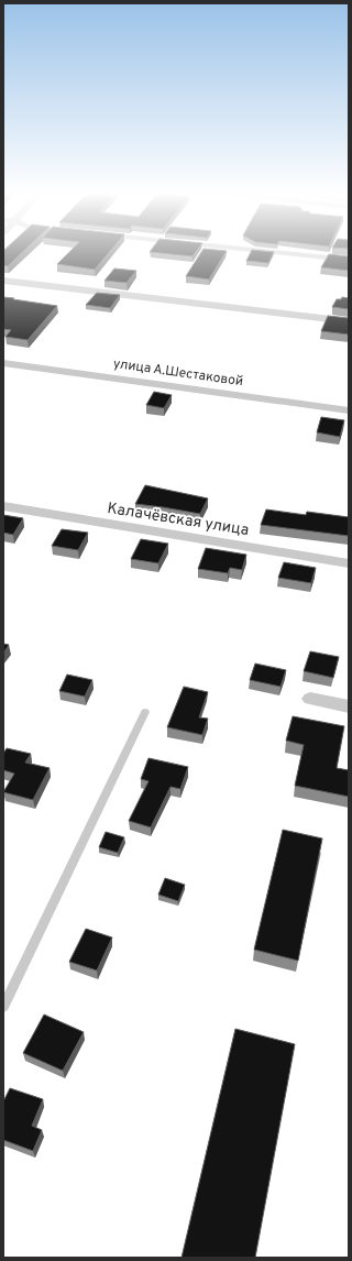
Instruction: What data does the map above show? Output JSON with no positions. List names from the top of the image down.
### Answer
{
  "streets": {
    "street": ["улица А.Шестаковой", "Калачёвская улица"]
  }
}
